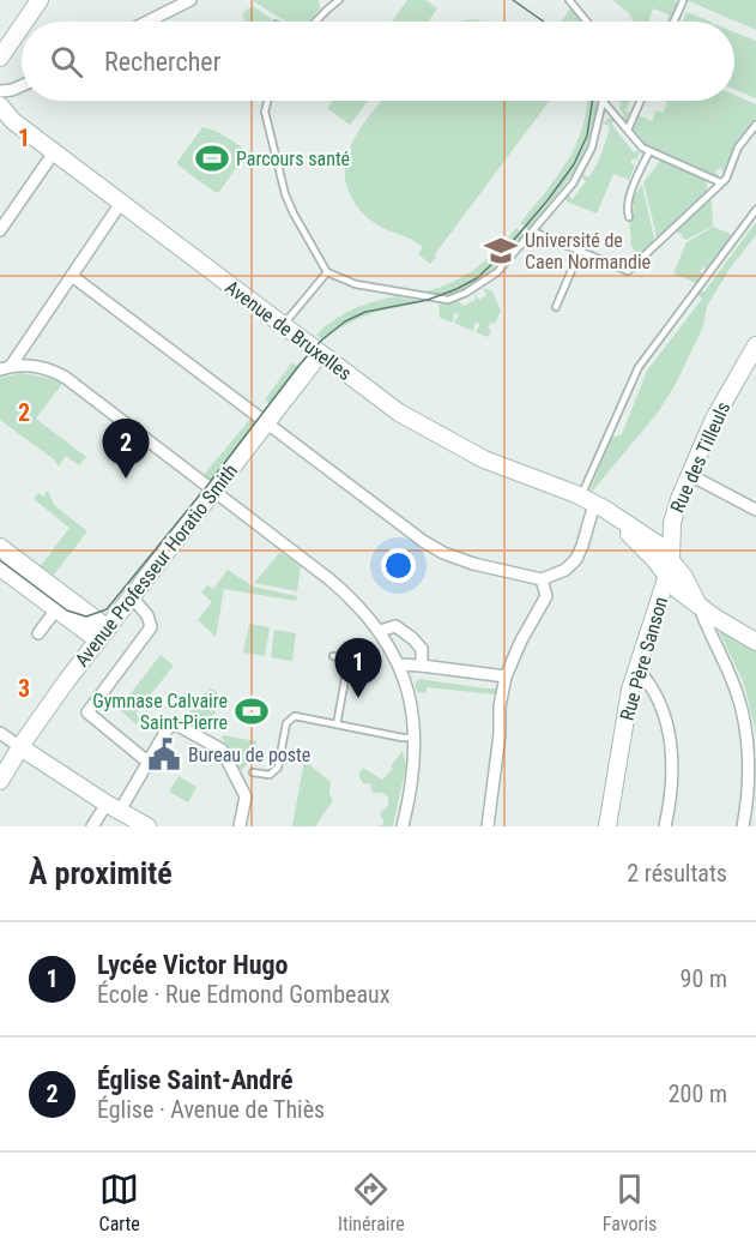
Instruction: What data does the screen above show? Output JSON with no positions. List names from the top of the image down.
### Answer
{
  "streets": {
    "street": [
      "Avenue de Bruxelles",
      "Rue des Tilleuls",
      "Avenue Professeur Horatio Smith",
      "Rue Père Sanson"
    ]
  },
  "crossings": [
    ["Avenue de Bruxelles", "Rue des Tilleuls"],
    ["Avenue de Bruxelles", "Avenue Professeur Horatio Smith"],
    ["Avenue de Bruxelles", "Rue Père Sanson"],
    ["Rue des Tilleuls", "Rue Père Sanson"]
  ],
  "places": {
    "sports": ["Parcours santé", "Gymnase Calvaire Saint-Pierre"],
    "school or university": ["Université de Caen Normandie"],
    "public building": ["Bureau de poste"]
  },
  "page": {
    "search": "Rechercher",
    "pins": ["2", "1"],
    "heading": ["À proximité", "2 résultats"],
    "list": [
      {
        "mark": "1",
        "name": "Lycée Victor Hugo",
        "note": "École · Rue Edmond Gombeaux",
        "value": "90 m"
      },
      {
        "mark": "2",
        "name": "Église Saint-André",
        "note": "Église · Avenue de Thiès",
        "value": "200 m"
      }
    ],
    "nav": ["Carte", "Itinéraire", "Favoris"]
  },
  "grid": {
    "rows": ["1", "2", "3"]
  }
}
